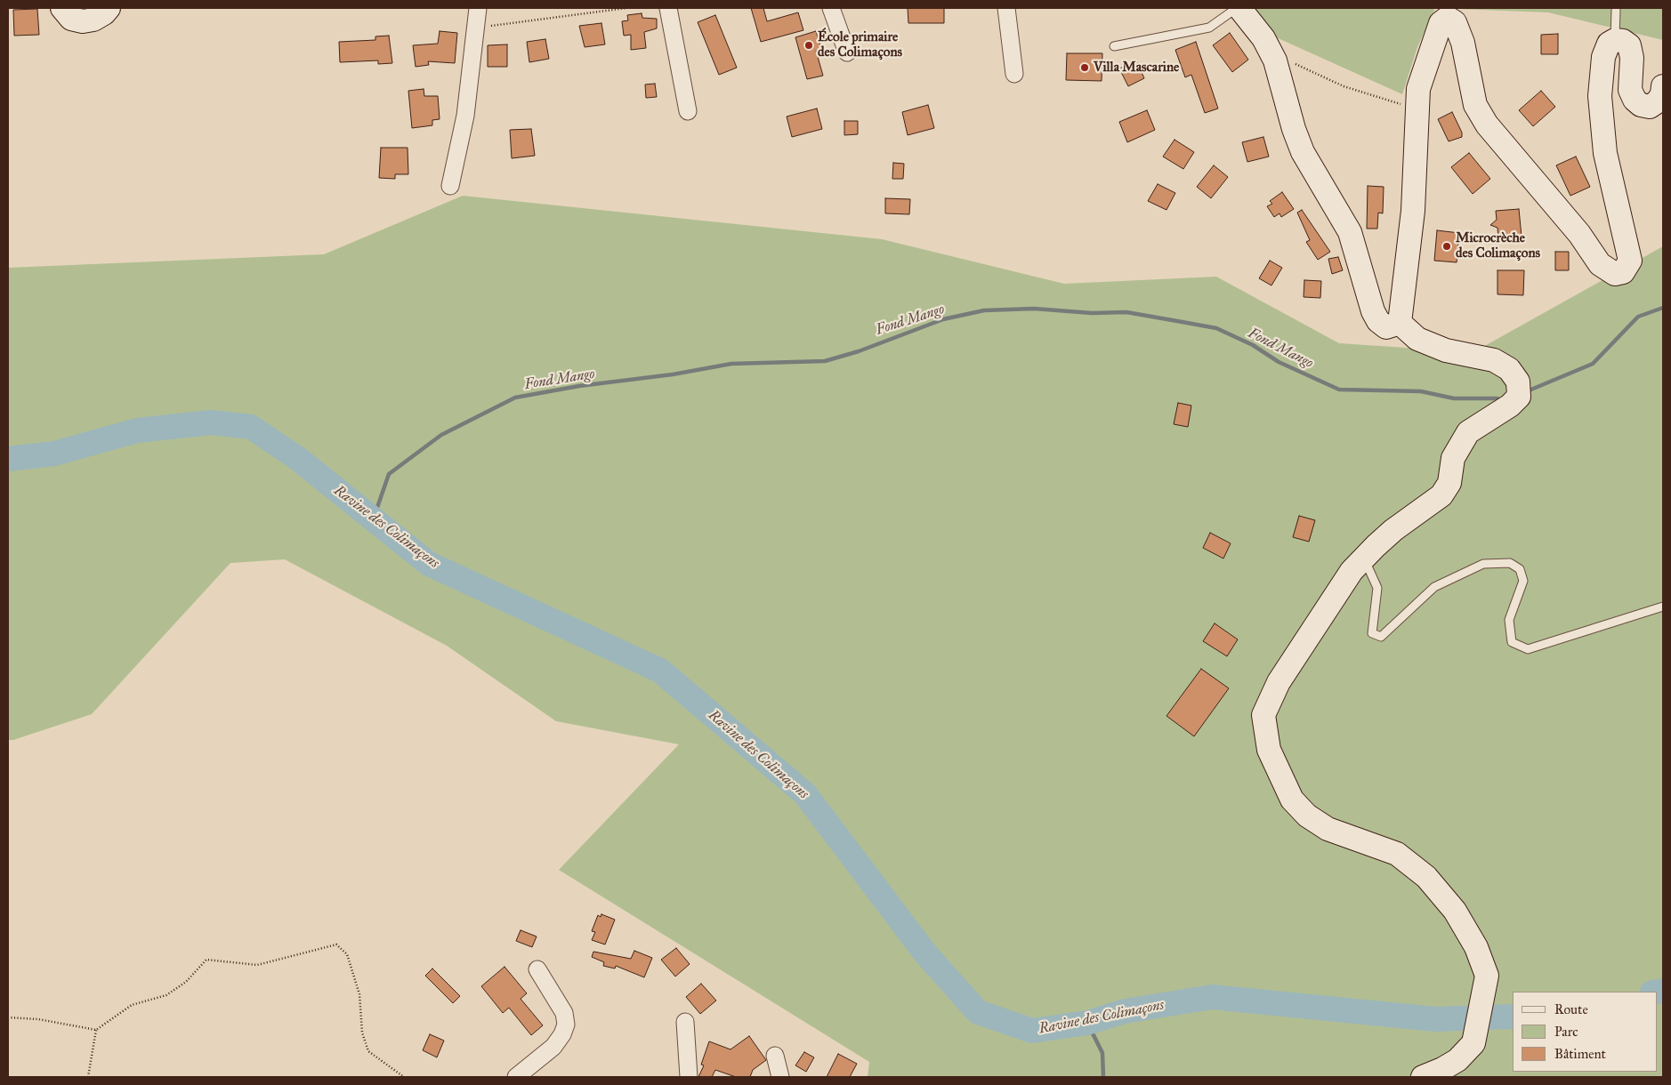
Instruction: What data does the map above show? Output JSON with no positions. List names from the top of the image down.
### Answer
{
  "water": ["Fond Mango", "Ravine des Colimaçons"],
  "places": ["École primaire des Colimaçons", "Villa Mascarine", "Microcrèche des Colimaçons"],
  "legend": ["Route", "Parc", "Bâtiment"]
}
